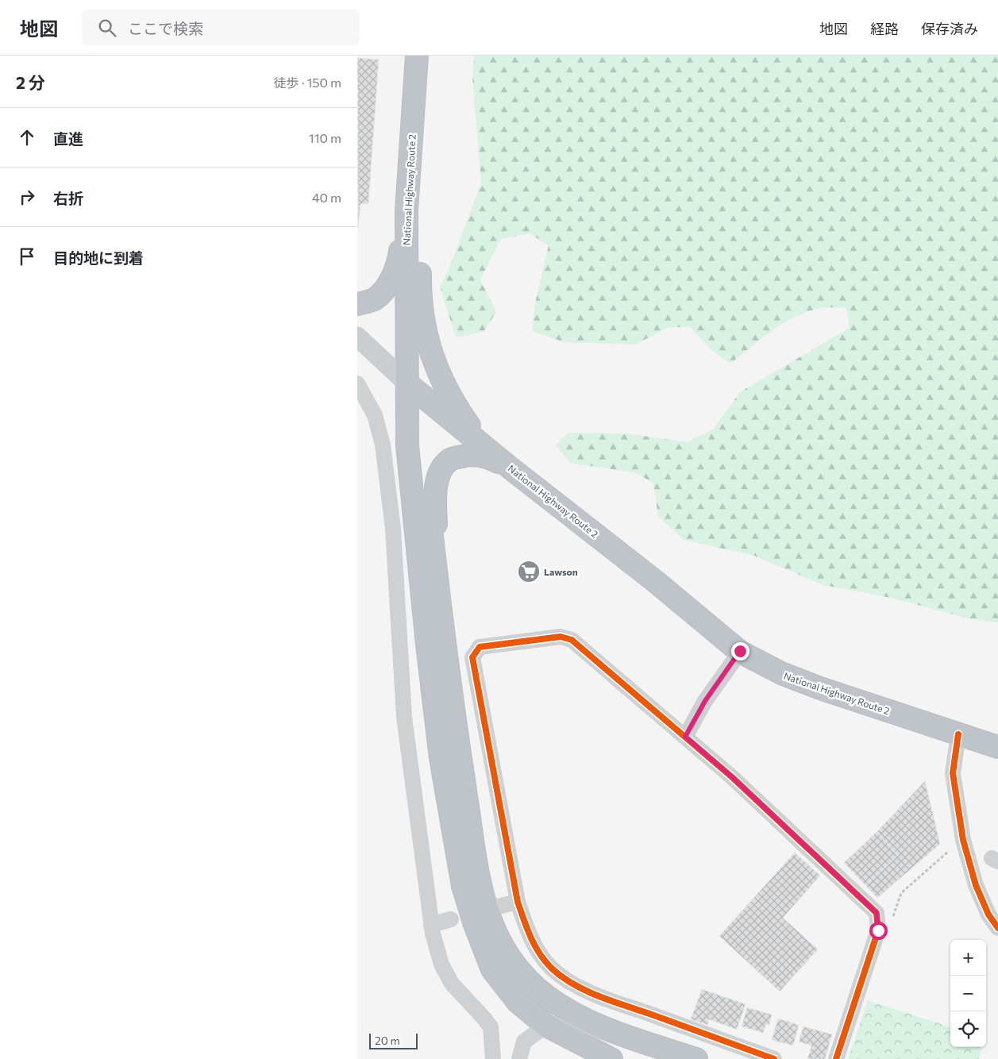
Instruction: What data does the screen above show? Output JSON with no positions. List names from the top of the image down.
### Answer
{
  "streets": {
    "highway": ["National Highway Route 2"]
  },
  "places": {
    "supermarket": ["Lawson"]
  },
  "scale_bar": "20 m",
  "page": {
    "header": "地図",
    "search": "ここで検索",
    "nav": ["地図", "経路", "保存済み"],
    "heading": ["2 分", "徒歩 · 150 m"],
    "list": [
      ["直進", "110 m"],
      ["右折", "40 m"],
      "目的地に到着"
    ],
    "map_buttons": ["+", "−"],
    "scale": "20 m"
  }
}
